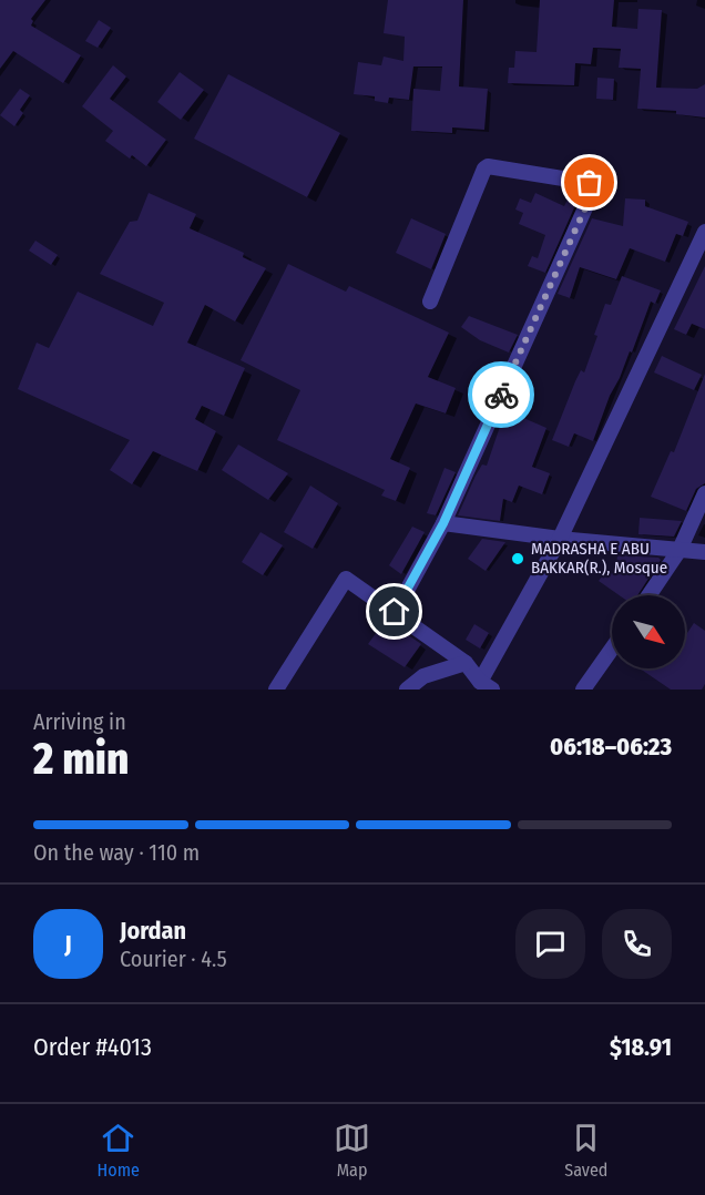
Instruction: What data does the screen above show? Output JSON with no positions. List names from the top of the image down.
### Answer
{
  "places": ["MADRASHA E ABU BAKKAR(R.), Mosque"],
  "north": "bottom right",
  "page": {
    "heading": ["2 min", "Arriving in", "06:18–06:23"],
    "panel": [
      "Jordan",
      "Courier · 4.5",
      "Order #4013",
      "$18.91"
    ],
    "bar": "On the way · 110 m",
    "round": "J",
    "tabs": ["Home", "Map", "Saved"]
  }
}
